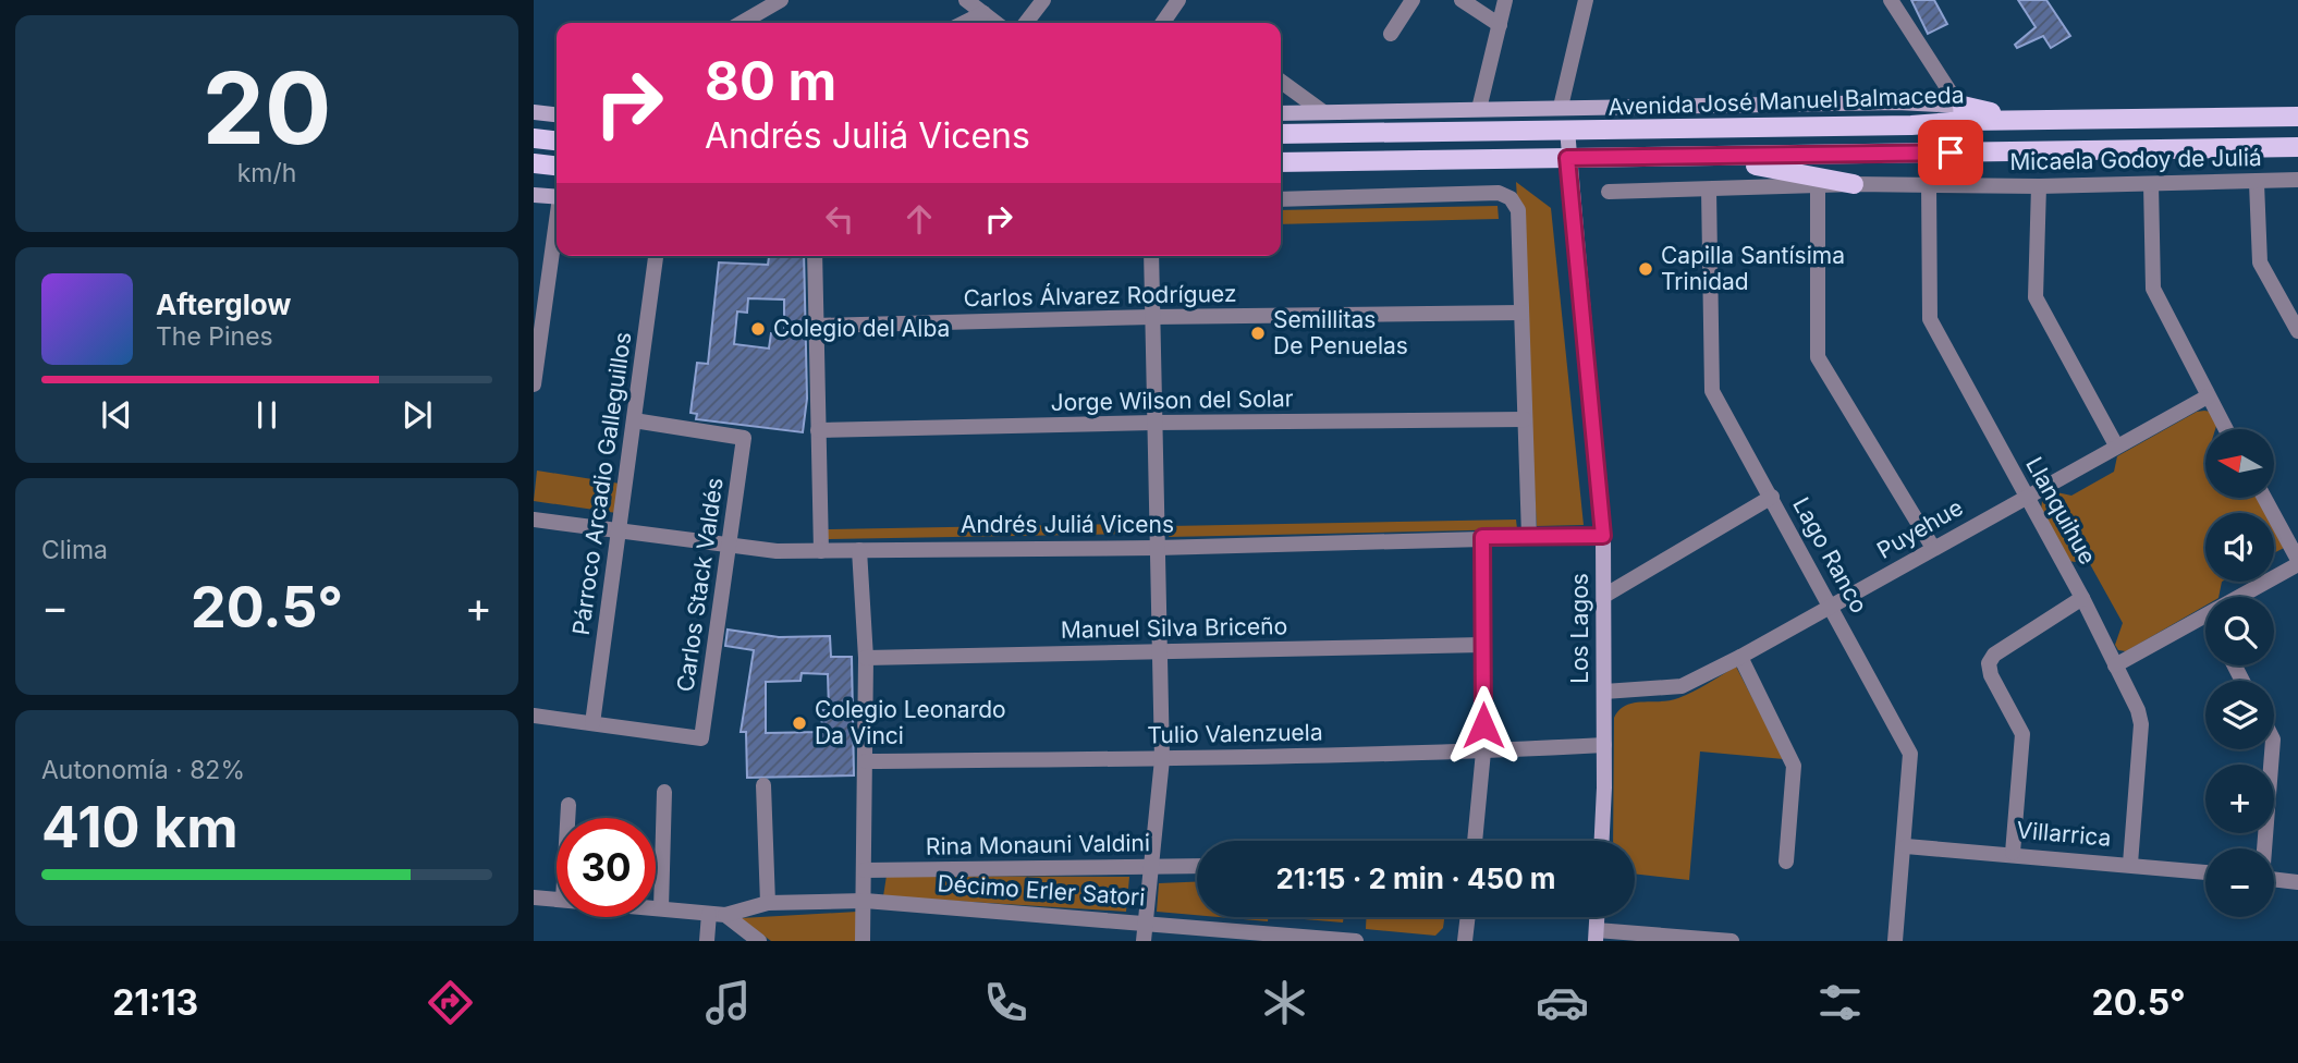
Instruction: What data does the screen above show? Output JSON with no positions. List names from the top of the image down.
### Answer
{
  "streets": {
    "main road": ["Avenida José Manuel Balmaceda", "Los Lagos"],
    "street": [
      "Micaela Godoy de Juliá",
      "Carlos Álvarez Rodríguez",
      "Jorge Wilson del Solar",
      "Párroco Arcadio Galleguillos",
      "Llanquihue",
      "Andrés Juliá Vicens",
      "Puyehue",
      "Lago Ranco",
      "Carlos Stack Valdés",
      "Manuel Silva Briceño",
      "Tulio Valenzuela",
      "Villarrica",
      "Rina Monauni Valdini",
      "Décimo Erler Satori"
    ]
  },
  "crossings": [
    ["Avenida José Manuel Balmaceda", "Los Lagos"],
    ["Micaela Godoy de Juliá", "Llanquihue"],
    ["Micaela Godoy de Juliá", "Lago Ranco"],
    ["Párroco Arcadio Galleguillos", "Andrés Juliá Vicens"],
    ["Párroco Arcadio Galleguillos", "Carlos Stack Valdés"],
    ["Llanquihue", "Puyehue"],
    ["Llanquihue", "Villarrica"],
    ["Andrés Juliá Vicens", "Carlos Stack Valdés"],
    ["Andrés Juliá Vicens", "Los Lagos"],
    ["Puyehue", "Lago Ranco"],
    ["Puyehue", "Los Lagos"],
    ["Lago Ranco", "Villarrica"],
    ["Los Lagos", "Tulio Valenzuela"]
  ],
  "places": [
    "Capilla Santísima Trinidad",
    "Colegio del Alba",
    "Semillitas De Penuelas",
    "Colegio Leonardo Da Vinci"
  ],
  "north": "left",
  "page": {
    "tile": [
      ["20", "km/h"],
      "Clima",
      ["Autonomía · 82%", "410 km"]
    ],
    "turn": ["80 m", "Andrés Juliá Vicens"],
    "song": ["Afterglow", "The Pines"],
    "map_buttons": ["+", "−"],
    "heat": ["−", "20.5°", "+"],
    "limit": "30",
    "trip": "21:15 · 2 min · 450 m",
    "tabs": ["21:13", "20.5°"]
  }
}
